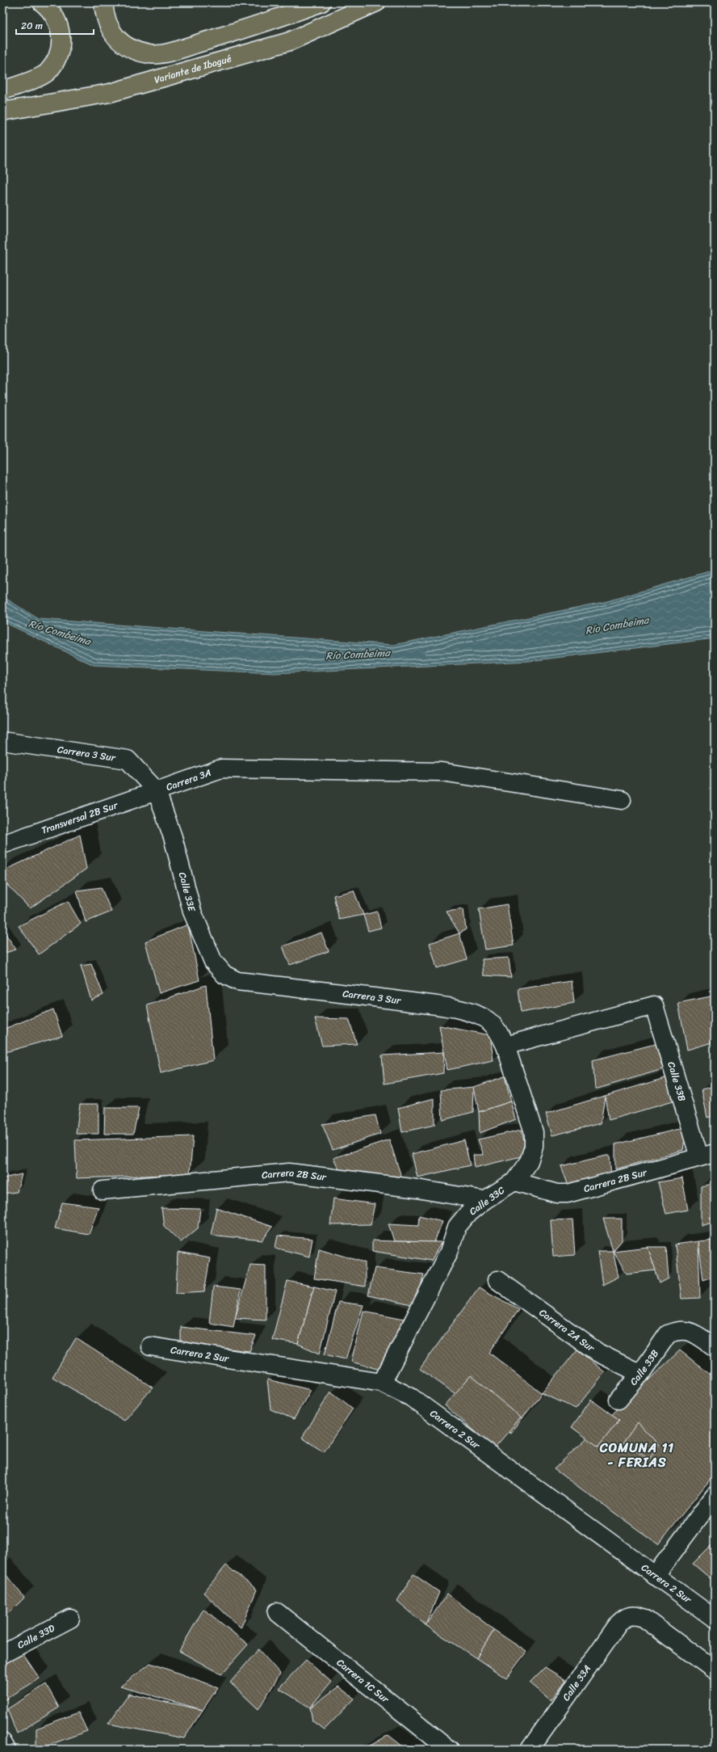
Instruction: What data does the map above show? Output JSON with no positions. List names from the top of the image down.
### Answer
{
  "streets": {
    "highway": ["Variante de Ibagué"],
    "street": [
      "Carrera 3 Sur",
      "Carrera 3A",
      "Transversal 2B Sur",
      "Calle 33E",
      "Calle 33B",
      "Carrera 2B Sur",
      "Calle 33C",
      "Carrera 2A Sur",
      "Carrera 2 Sur",
      "Calle 33D",
      "Carrera 1C Sur",
      "Calle 33A"
    ]
  },
  "crossings": [
    ["Carrera 3 Sur", "Carrera 3A"],
    ["Carrera 3 Sur", "Transversal 2B Sur"],
    ["Carrera 3 Sur", "Calle 33E"],
    ["Carrera 3 Sur", "Calle 33B"],
    ["Carrera 3 Sur", "Calle 33C"],
    ["Carrera 3A", "Transversal 2B Sur"],
    ["Carrera 3A", "Calle 33E"],
    ["Transversal 2B Sur", "Calle 33E"],
    ["Calle 33B", "Carrera 2B Sur"],
    ["Calle 33B", "Calle 33C"],
    ["Calle 33B", "Carrera 2A Sur"],
    ["Carrera 2B Sur", "Calle 33C"],
    ["Calle 33C", "Carrera 2 Sur"]
  ],
  "districts": ["COMUNA 11 - FERIAS"],
  "water": ["Río Combeima"],
  "scale_bar": "20 m"
}
